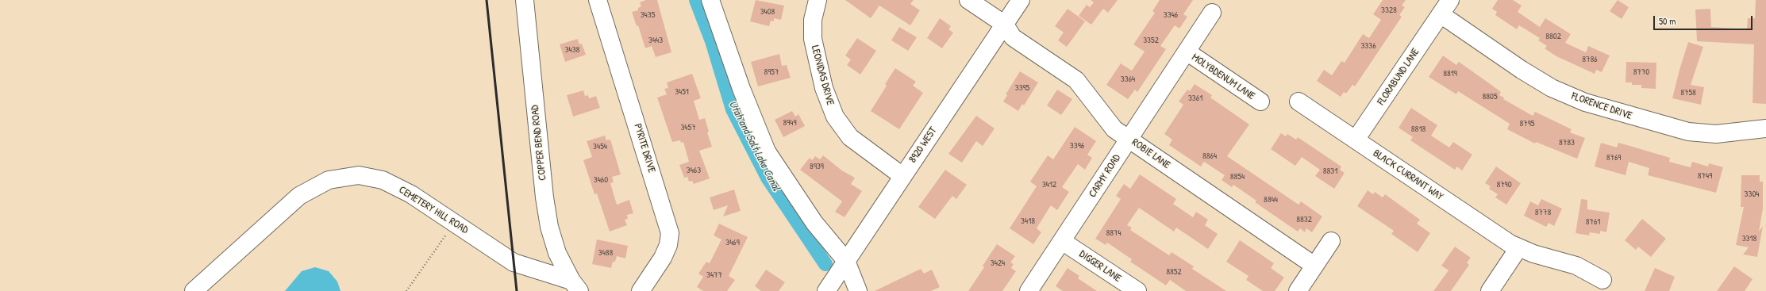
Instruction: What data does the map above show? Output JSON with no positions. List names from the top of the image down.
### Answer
{
  "streets": {
    "street": [
      "LEONIDAS DRIVE",
      "MOLYBDENUM LANE",
      "FLORABUND LANE",
      "FLORENCE DRIVE",
      "COPPER BEND ROAD",
      "8920 WEST",
      "PYRITE DRIVE",
      "ROBIE LANE",
      "BLACK CURRANT WAY",
      "CARMY ROAD",
      "CEMETERY HILL ROAD",
      "DIGGER LANE"
    ]
  },
  "crossings": [
    ["LEONIDAS DRIVE", "8920 WEST"],
    ["MOLYBDENUM LANE", "CARMY ROAD"],
    ["FLORABUND LANE", "FLORENCE DRIVE"],
    ["FLORABUND LANE", "BLACK CURRANT WAY"],
    ["COPPER BEND ROAD", "CEMETERY HILL ROAD"],
    ["8920 WEST", "ROBIE LANE"],
    ["ROBIE LANE", "CARMY ROAD"],
    ["CARMY ROAD", "DIGGER LANE"]
  ],
  "water": ["Utah and Salt Lake Canal"],
  "house_numbers": [
    "3328",
    "3408",
    "3435",
    "3346",
    "8802",
    "3443",
    "3352",
    "3336",
    "3438",
    "8786",
    "8957",
    "8770",
    "8819",
    "3364",
    "3395",
    "3451",
    "8758",
    "8805",
    "3361",
    "8949",
    "8795",
    "3457",
    "8818",
    "8783",
    "3396",
    "3454",
    "8864",
    "8769",
    "8939",
    "3463",
    "8831",
    "8749",
    "8854",
    "3460",
    "3412",
    "8790",
    "3304",
    "8844",
    "8778",
    "8832",
    "3418",
    "8761",
    "8874",
    "3318",
    "3469",
    "3488",
    "3424",
    "8852",
    "3477"
  ],
  "scale_bar": "50 m"
}
